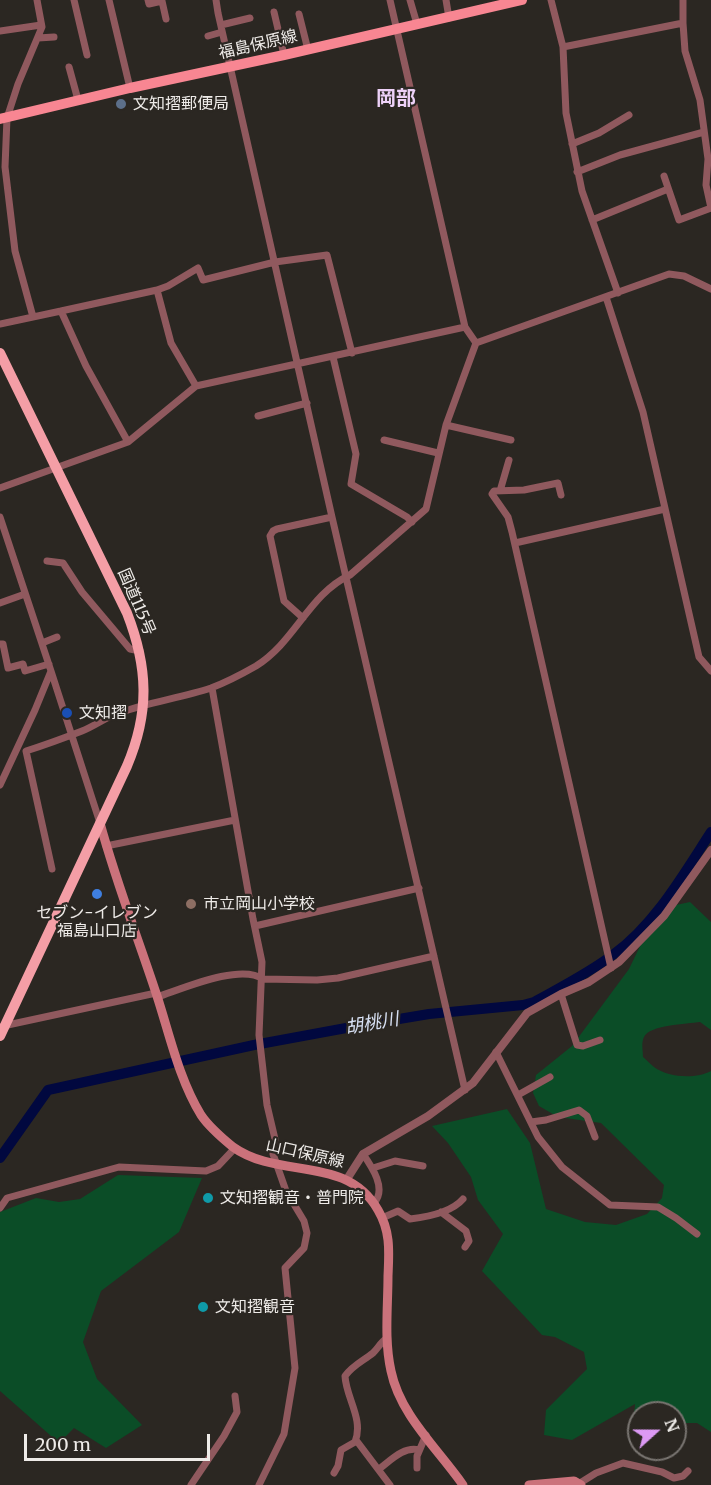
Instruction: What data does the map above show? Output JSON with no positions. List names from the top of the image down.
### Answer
{
  "streets": {
    "highway": ["国道115号"],
    "main road": ["福島保原線", "山口保原線"]
  },
  "crossings": [
    ["国道115号", "山口保原線"]
  ],
  "districts": ["岡部"],
  "water": ["胡桃川"],
  "places": [
    "文知摺郵便局",
    "文知摺",
    "セブン-イレブン 福島山口店",
    "市立岡山小学校",
    "文知摺観音・普門院",
    "文知摺観音"
  ],
  "scale_bar": "200 m",
  "north": "right"
}
